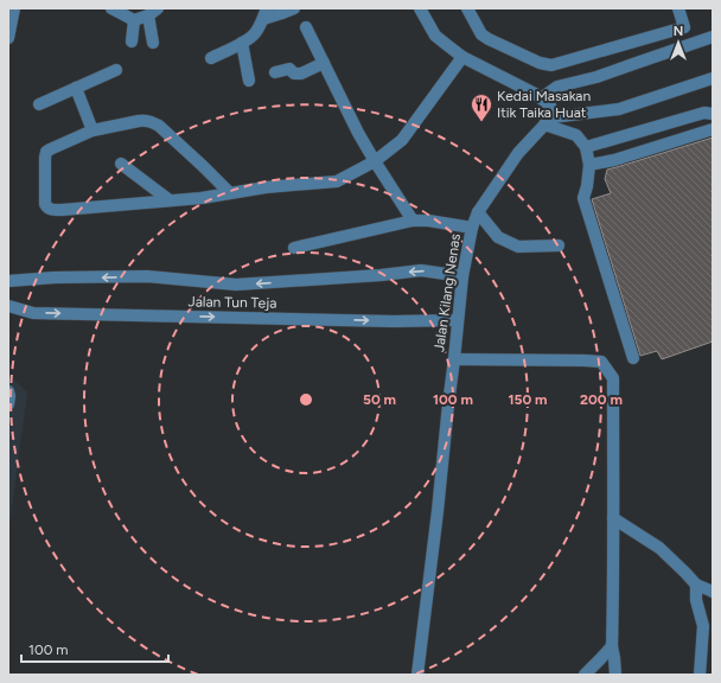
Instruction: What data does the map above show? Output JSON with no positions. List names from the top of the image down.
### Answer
{
  "streets": {
    "street": ["Jalan Kilang Nenas", "Jalan Tun Teja"]
  },
  "crossings": [
    ["Jalan Kilang Nenas", "Jalan Tun Teja"]
  ],
  "places": {
    "restaurant": ["Kedai Masakan Itik Taika Huat"]
  },
  "scale_bar": "100 m",
  "north": "top",
  "rings": [
    "50 m",
    "100 m",
    "150 m",
    "200 m"
  ]
}
